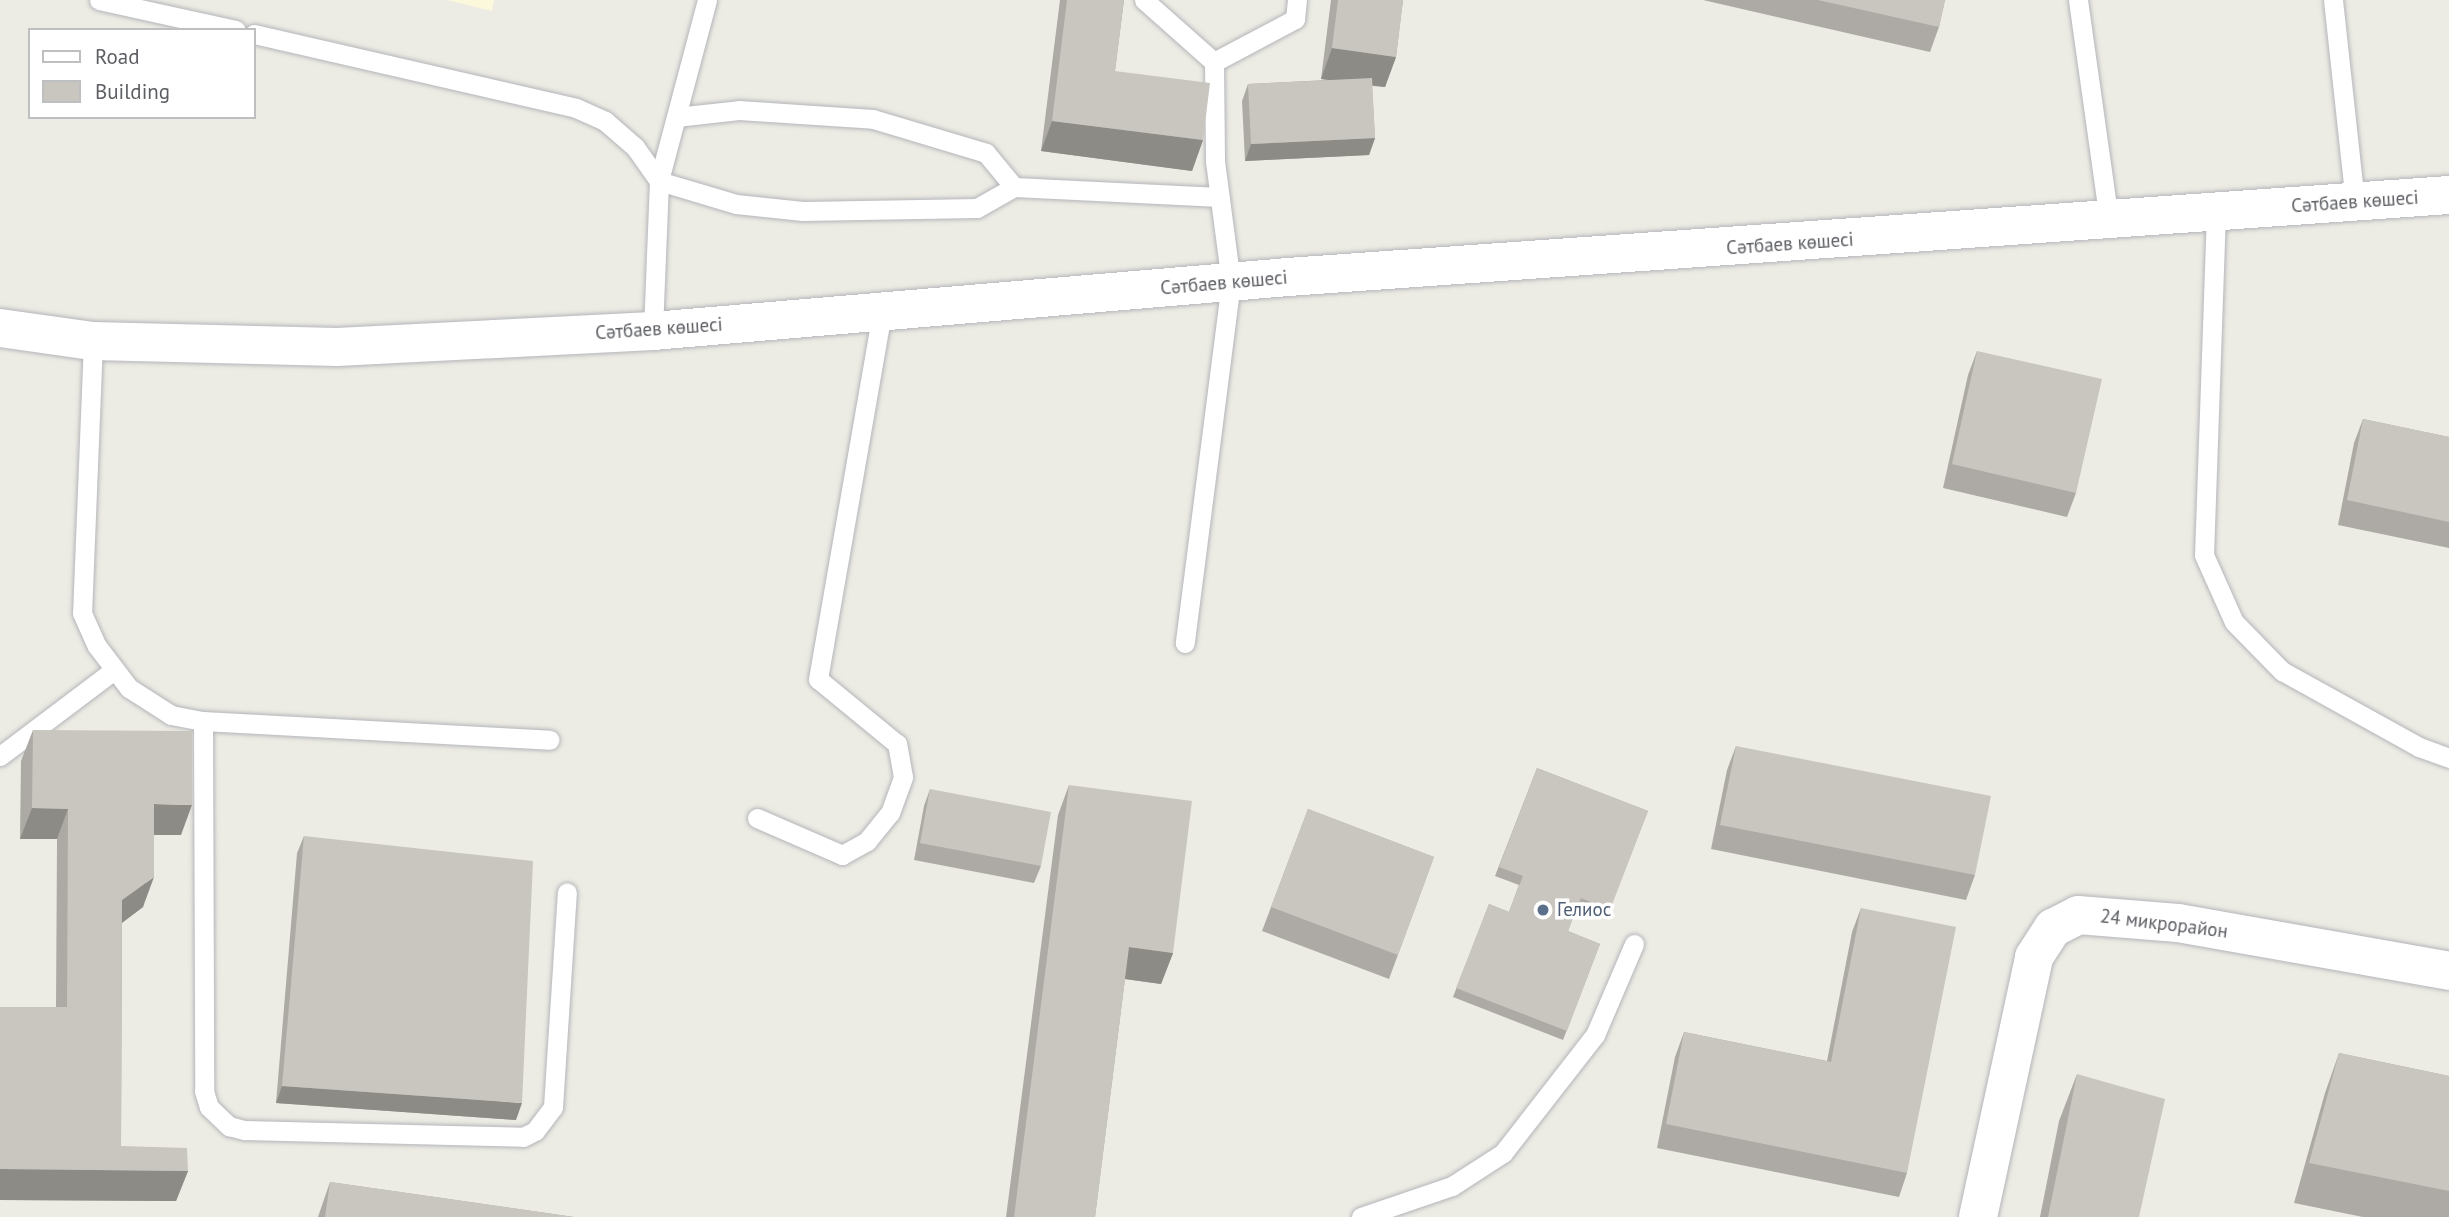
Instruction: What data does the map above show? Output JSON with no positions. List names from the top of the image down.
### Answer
{
  "streets": {
    "main road": ["Сәтбаев көшесі", "24 микрорайон"]
  },
  "places": ["Гелиос"],
  "legend": ["Road", "Building"]
}
